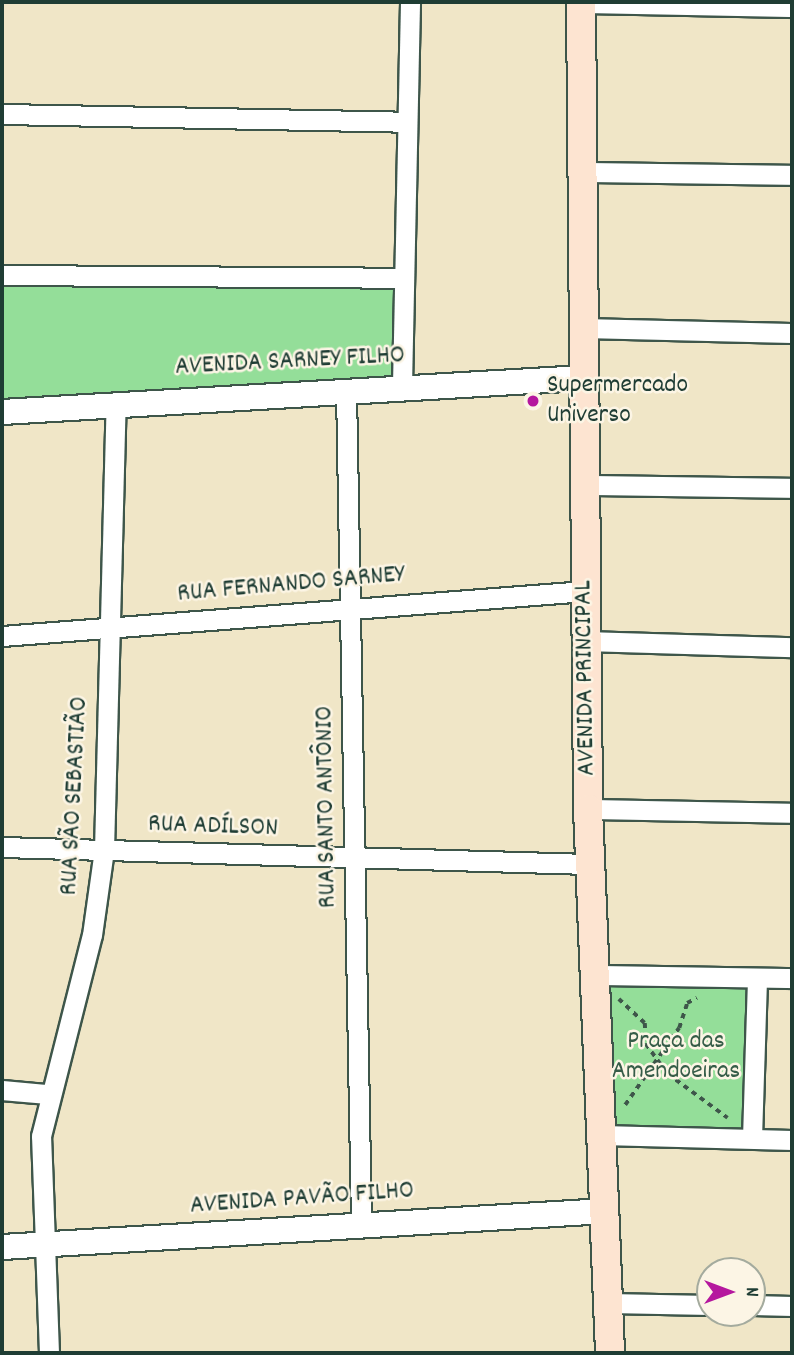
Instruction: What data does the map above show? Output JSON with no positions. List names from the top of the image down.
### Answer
{
  "streets": {
    "main road": ["AVENIDA PRINCIPAL"],
    "street": [
      "AVENIDA SARNEY FILHO",
      "RUA FERNANDO SARNEY",
      "RUA SÃO SEBASTIÃO",
      "RUA SANTO ANTÔNIO",
      "RUA ADÍLSON",
      "AVENIDA PAVÃO FILHO"
    ]
  },
  "crossings": [
    ["AVENIDA SARNEY FILHO", "AVENIDA PRINCIPAL"],
    ["AVENIDA SARNEY FILHO", "RUA SÃO SEBASTIÃO"],
    ["AVENIDA SARNEY FILHO", "RUA SANTO ANTÔNIO"],
    ["RUA FERNANDO SARNEY", "AVENIDA PRINCIPAL"],
    ["RUA FERNANDO SARNEY", "RUA SÃO SEBASTIÃO"],
    ["RUA FERNANDO SARNEY", "RUA SANTO ANTÔNIO"],
    ["AVENIDA PRINCIPAL", "RUA ADÍLSON"],
    ["AVENIDA PRINCIPAL", "AVENIDA PAVÃO FILHO"],
    ["RUA SÃO SEBASTIÃO", "RUA ADÍLSON"],
    ["RUA SÃO SEBASTIÃO", "AVENIDA PAVÃO FILHO"],
    ["RUA SANTO ANTÔNIO", "RUA ADÍLSON"],
    ["RUA SANTO ANTÔNIO", "AVENIDA PAVÃO FILHO"]
  ],
  "parks": ["Praça das Amendoeiras"],
  "places": ["Supermercado Universo"],
  "north": "right"
}
